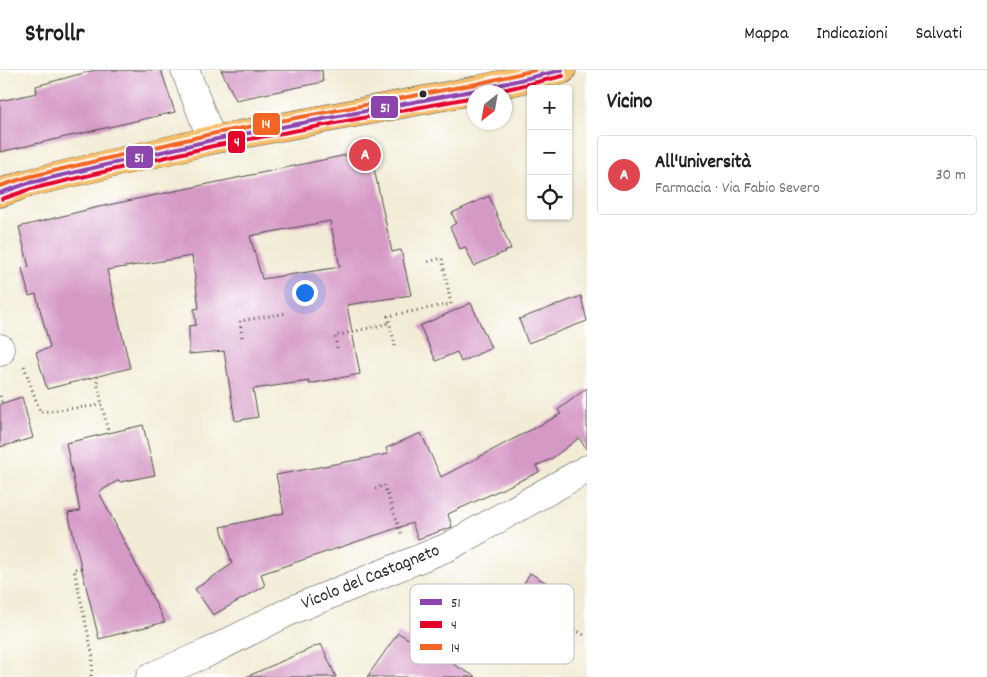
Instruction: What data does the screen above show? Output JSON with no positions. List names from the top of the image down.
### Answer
{
  "streets": {
    "street": ["Vicolo del Castagneto"]
  },
  "lines": ["transit line 51", "transit line 14", "transit line 4"],
  "legend": ["51", "4", "14"],
  "north": "bottom left",
  "page": {
    "header": "Strollr",
    "nav": ["Mappa", "Indicazioni", "Salvati"],
    "heading": "Vicino",
    "map_buttons": ["+", "−"],
    "list": [
      {
        "mark": "A",
        "name": "All'Università",
        "note": "Farmacia · Via Fabio Severo",
        "value": "30 m"
      }
    ],
    "pins": "A"
  }
}
